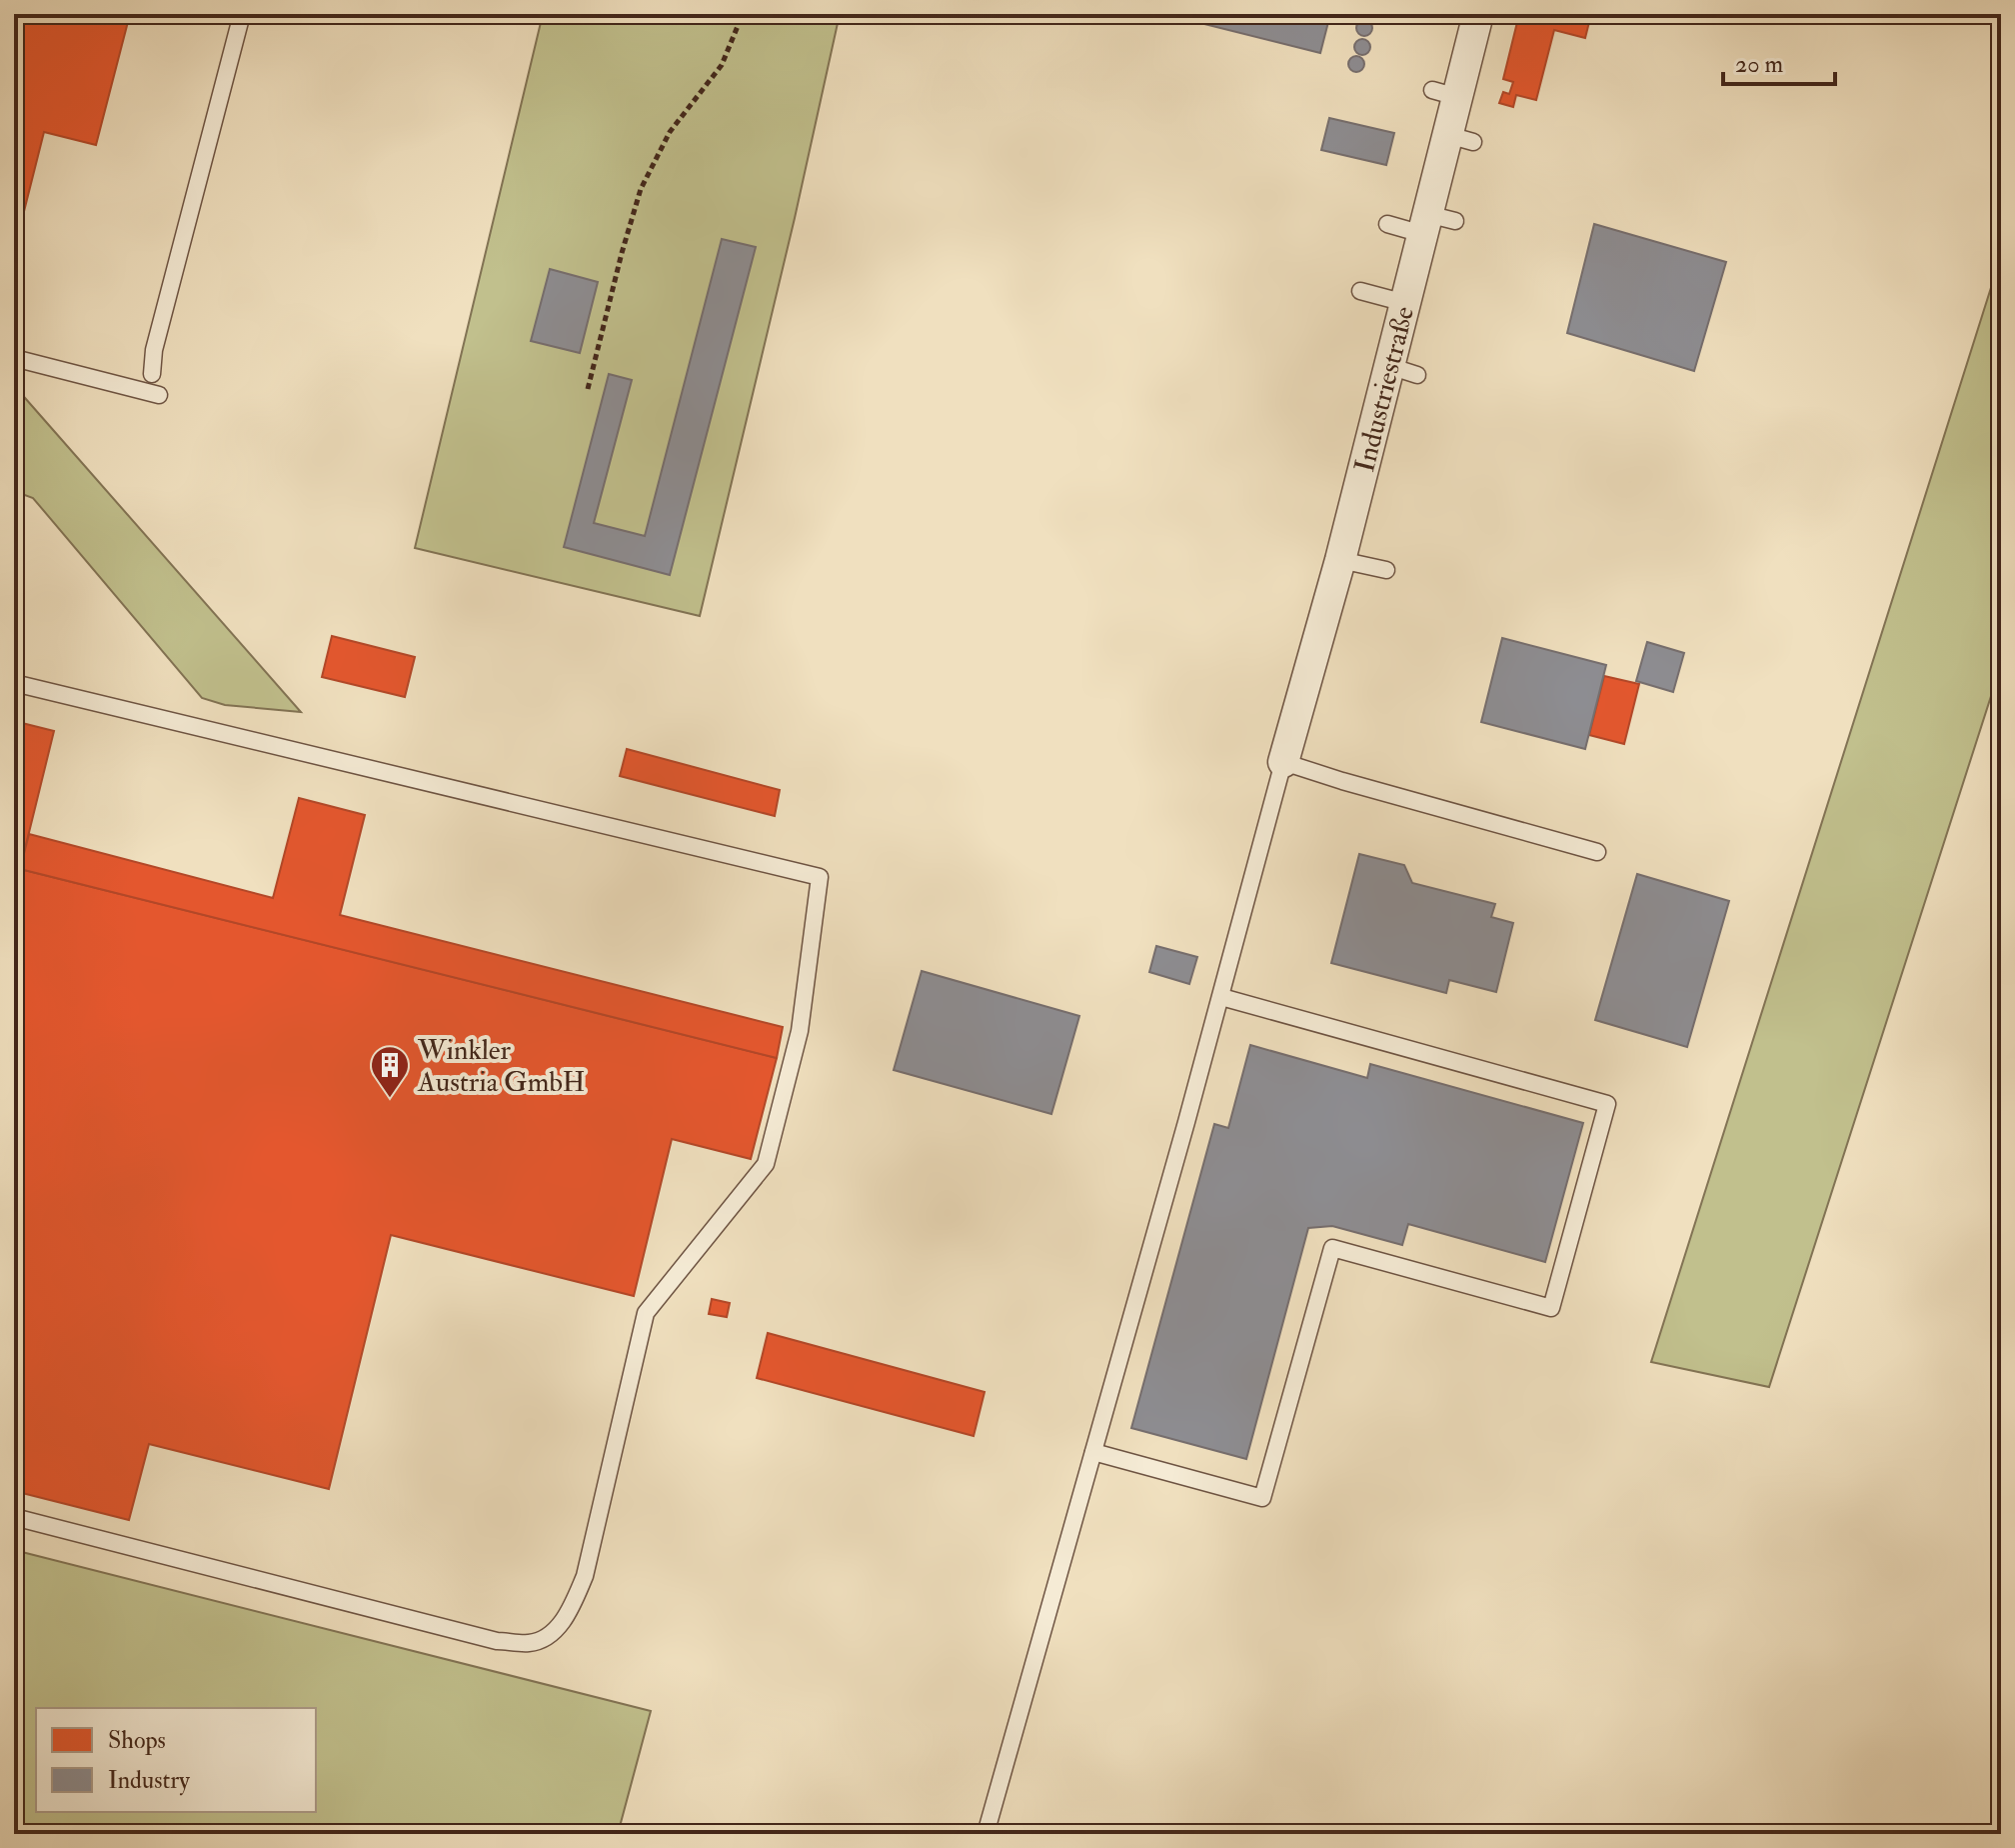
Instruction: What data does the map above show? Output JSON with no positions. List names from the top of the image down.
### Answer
{
  "streets": {
    "street": ["Industriestraße"]
  },
  "places": {
    "building": ["Winkler Austria GmbH"]
  },
  "legend": ["Shops", "Industry"],
  "scale_bar": "20 m"
}
